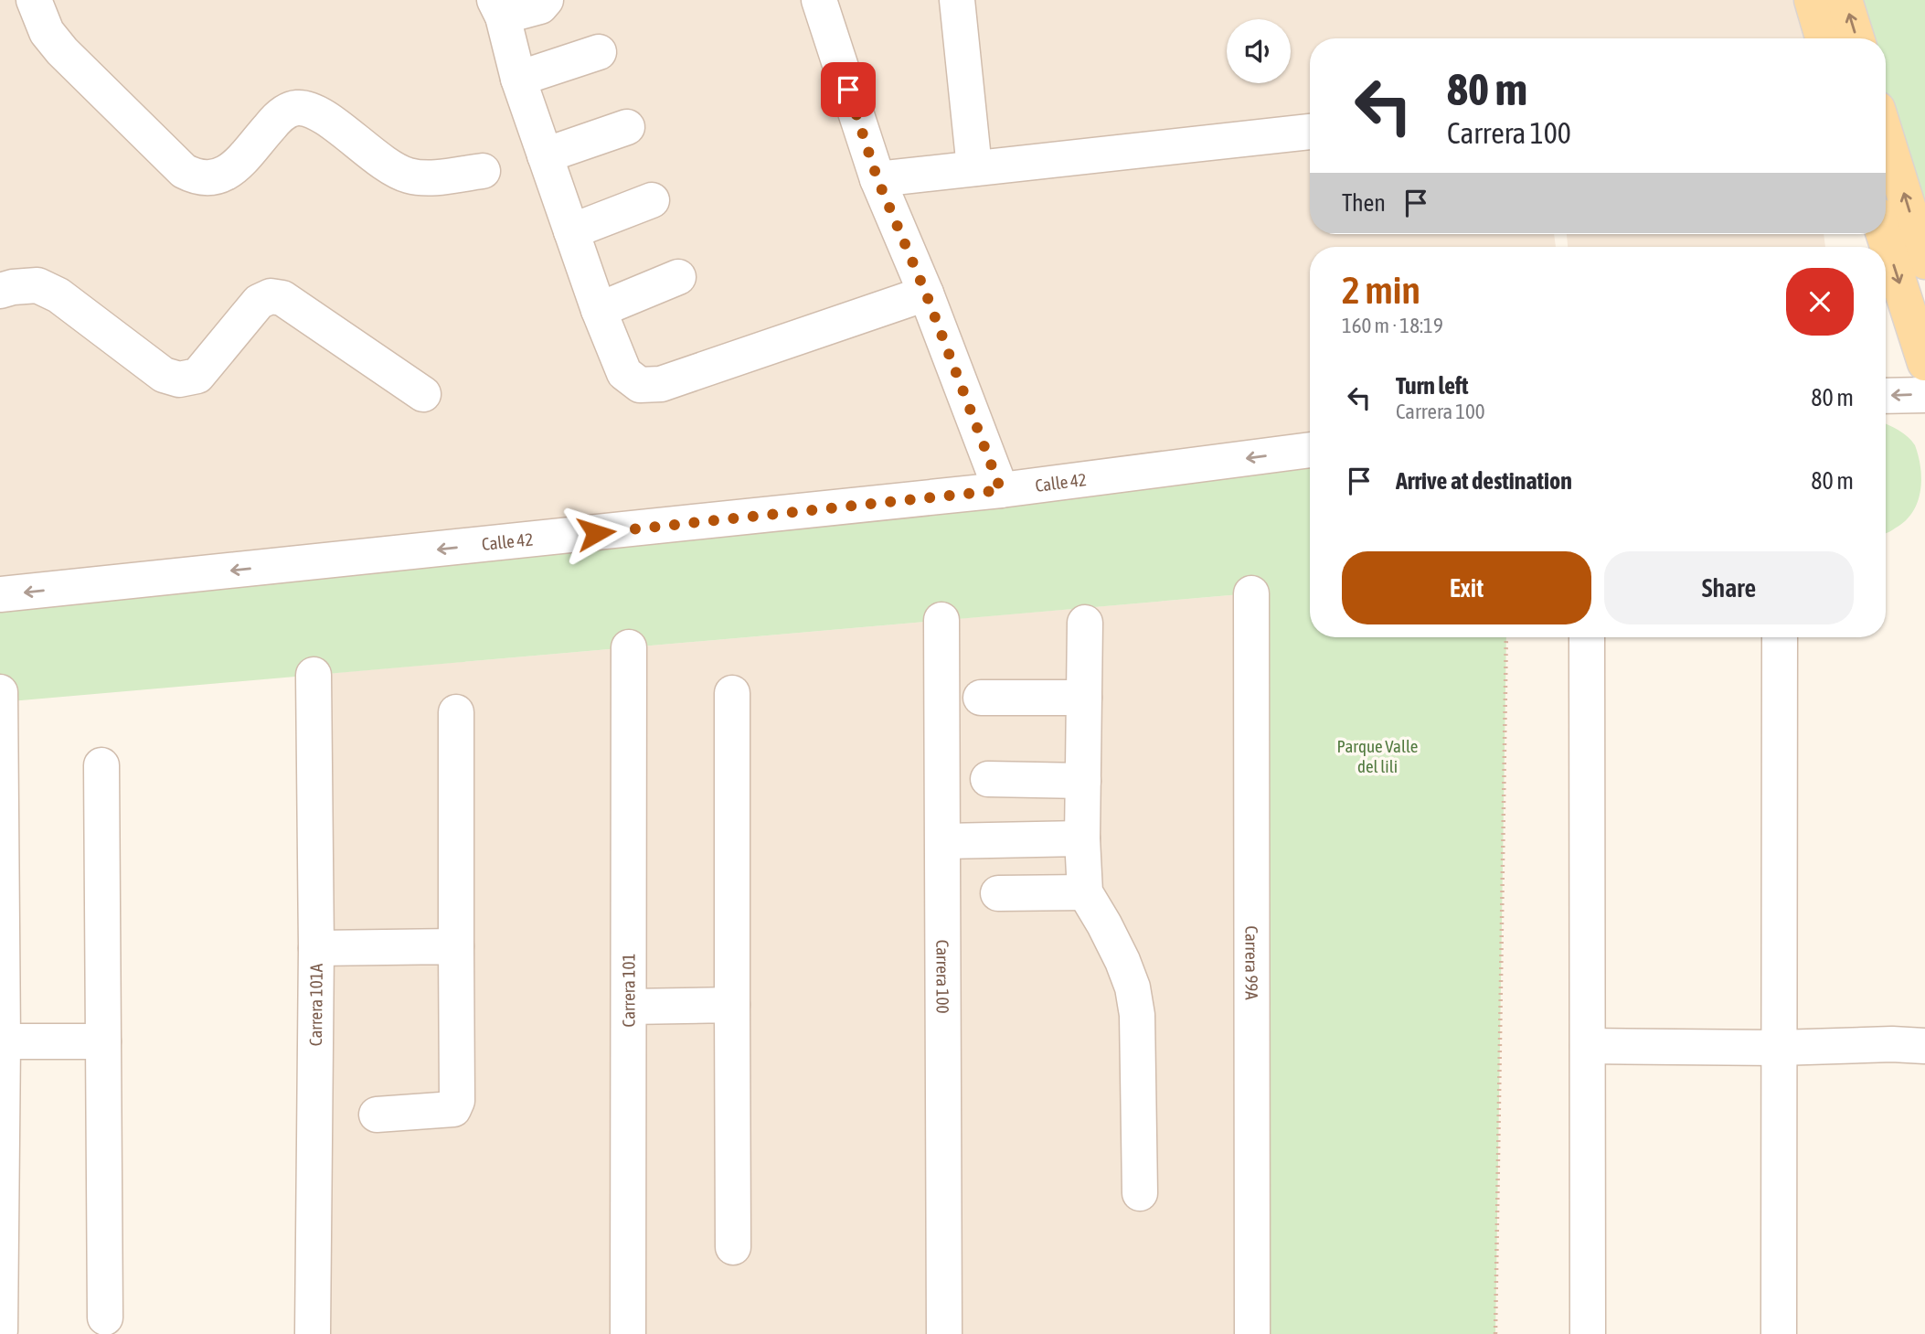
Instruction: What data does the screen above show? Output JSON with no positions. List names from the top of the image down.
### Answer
{
  "streets": {
    "street": [
      "Calle 42",
      "Carrera 99A",
      "Carrera 100",
      "Carrera 101",
      "Carrera 101A"
    ]
  },
  "one_way": ["Calle 42"],
  "parks": ["Parque Valle del lili"],
  "page": {
    "turn": ["80 m", "Carrera 100"],
    "then": "Then",
    "heading": ["2 min", "160 m · 18:19"],
    "list": [
      {
        "name": "Turn left",
        "note": "Carrera 100",
        "value": "80 m"
      },
      {
        "name": "Arrive at destination",
        "value": "80 m"
      }
    ],
    "buttons": ["Exit", "Share"]
  }
}
